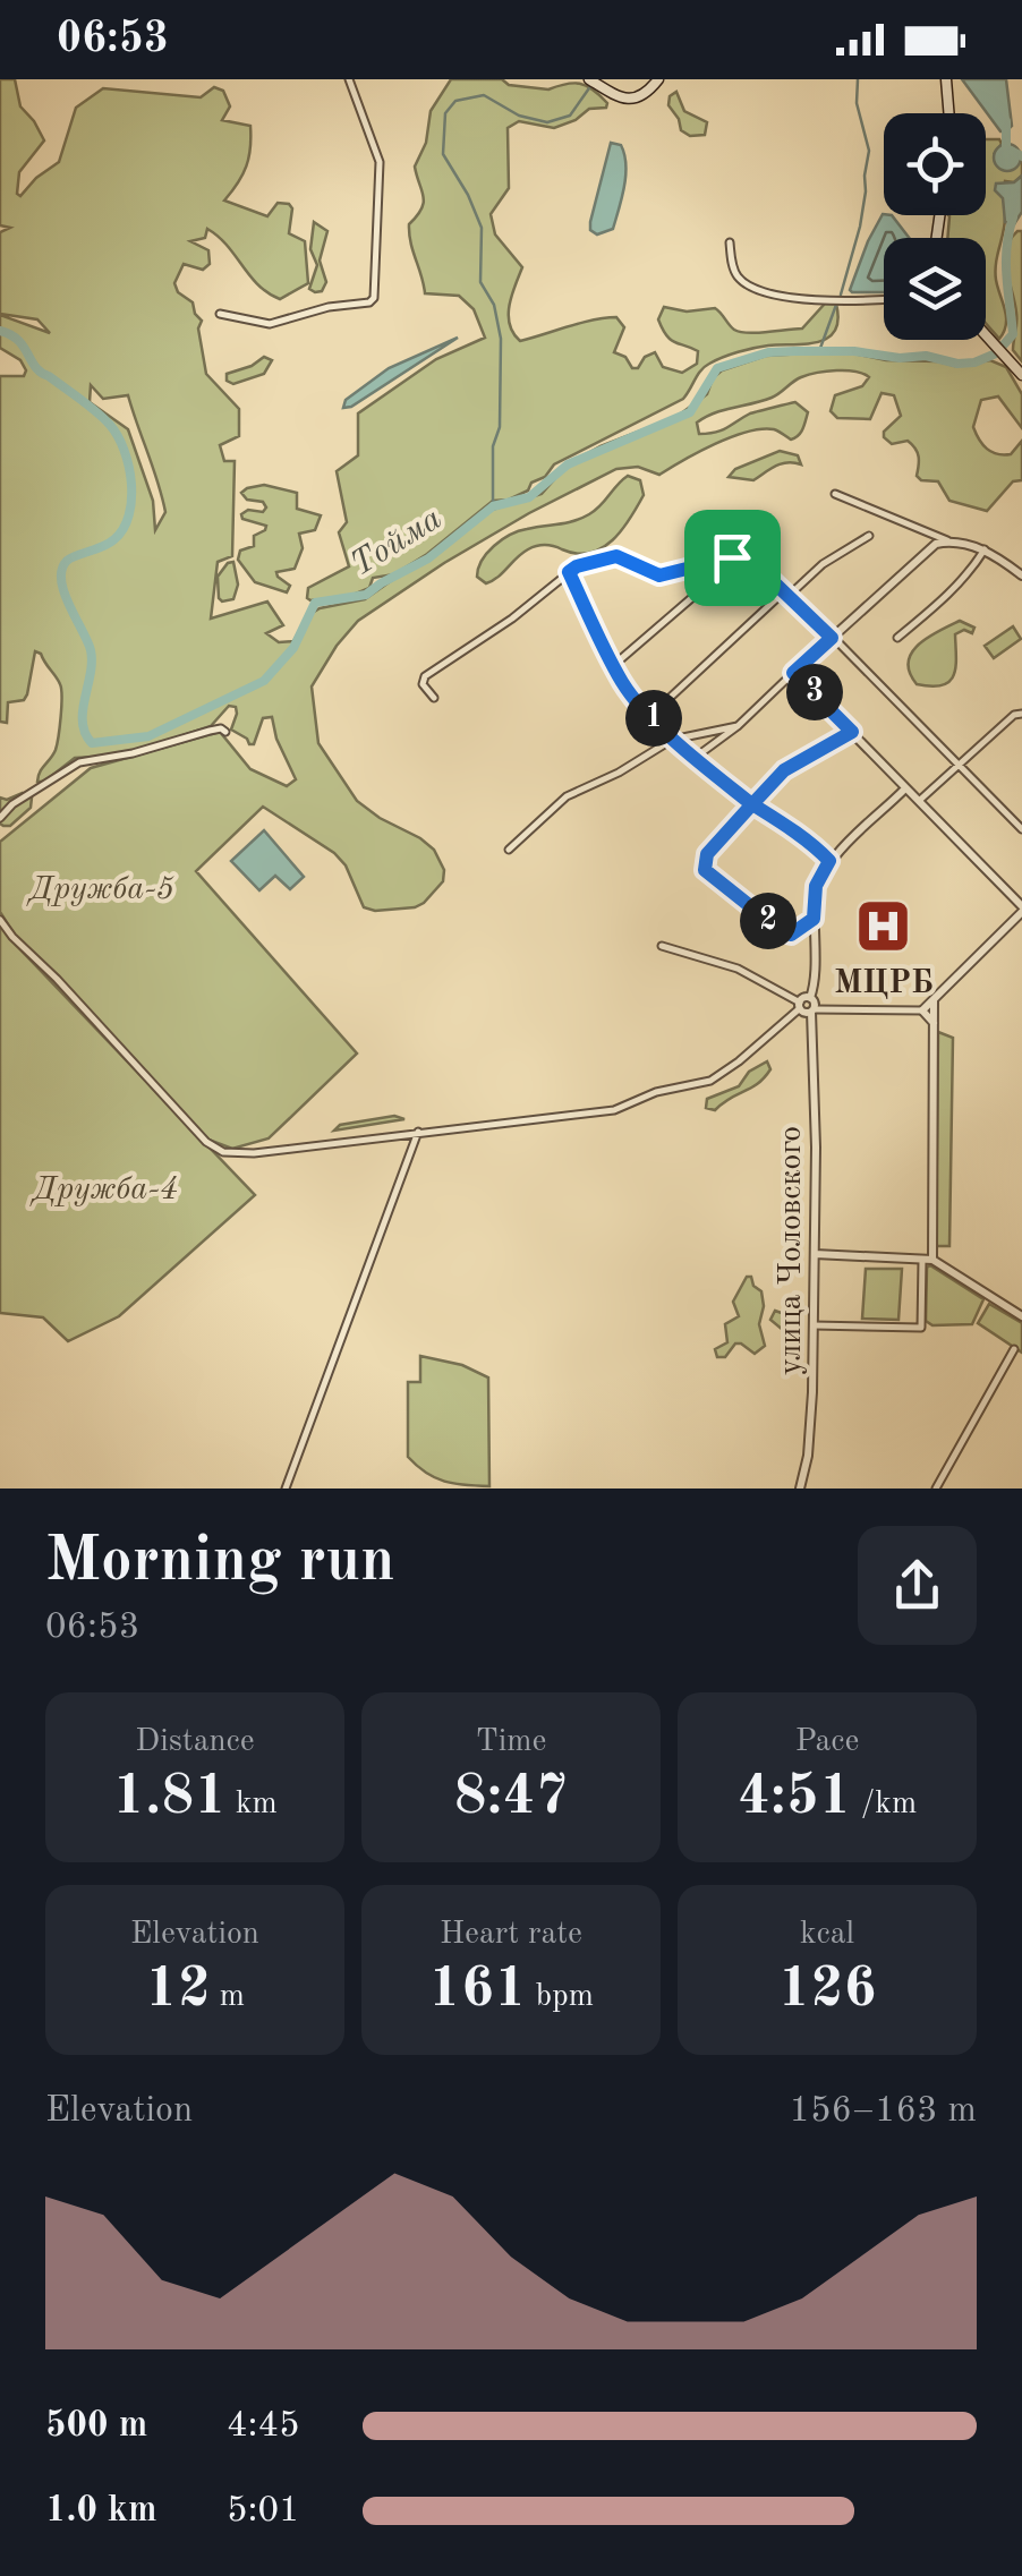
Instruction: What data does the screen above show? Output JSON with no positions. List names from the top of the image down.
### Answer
{
  "streets": {
    "street": ["улица Чоловского"]
  },
  "water": ["Тойма"],
  "parks": ["Дружба-5", "Дружба-4"],
  "places": {
    "hospital": ["МЦРБ"]
  },
  "page": {
    "status": "06:53",
    "pins": ["3", "1", "2"],
    "heading": ["Morning run", "06:53"],
    "stats": [
      ["Distance", "1.81 km"],
      ["Time", "8:47"],
      ["Pace", "4:51 /km"],
      ["Elevation", "12 m"],
      ["Heart rate", "161 bpm"],
      ["kcal", "126"]
    ],
    "chart": ["Elevation", "156–163 m"],
    "list": [
      {
        "name": "500 m",
        "note": "4:45"
      },
      {
        "name": "1.0 km",
        "note": "5:01"
      }
    ]
  }
}
